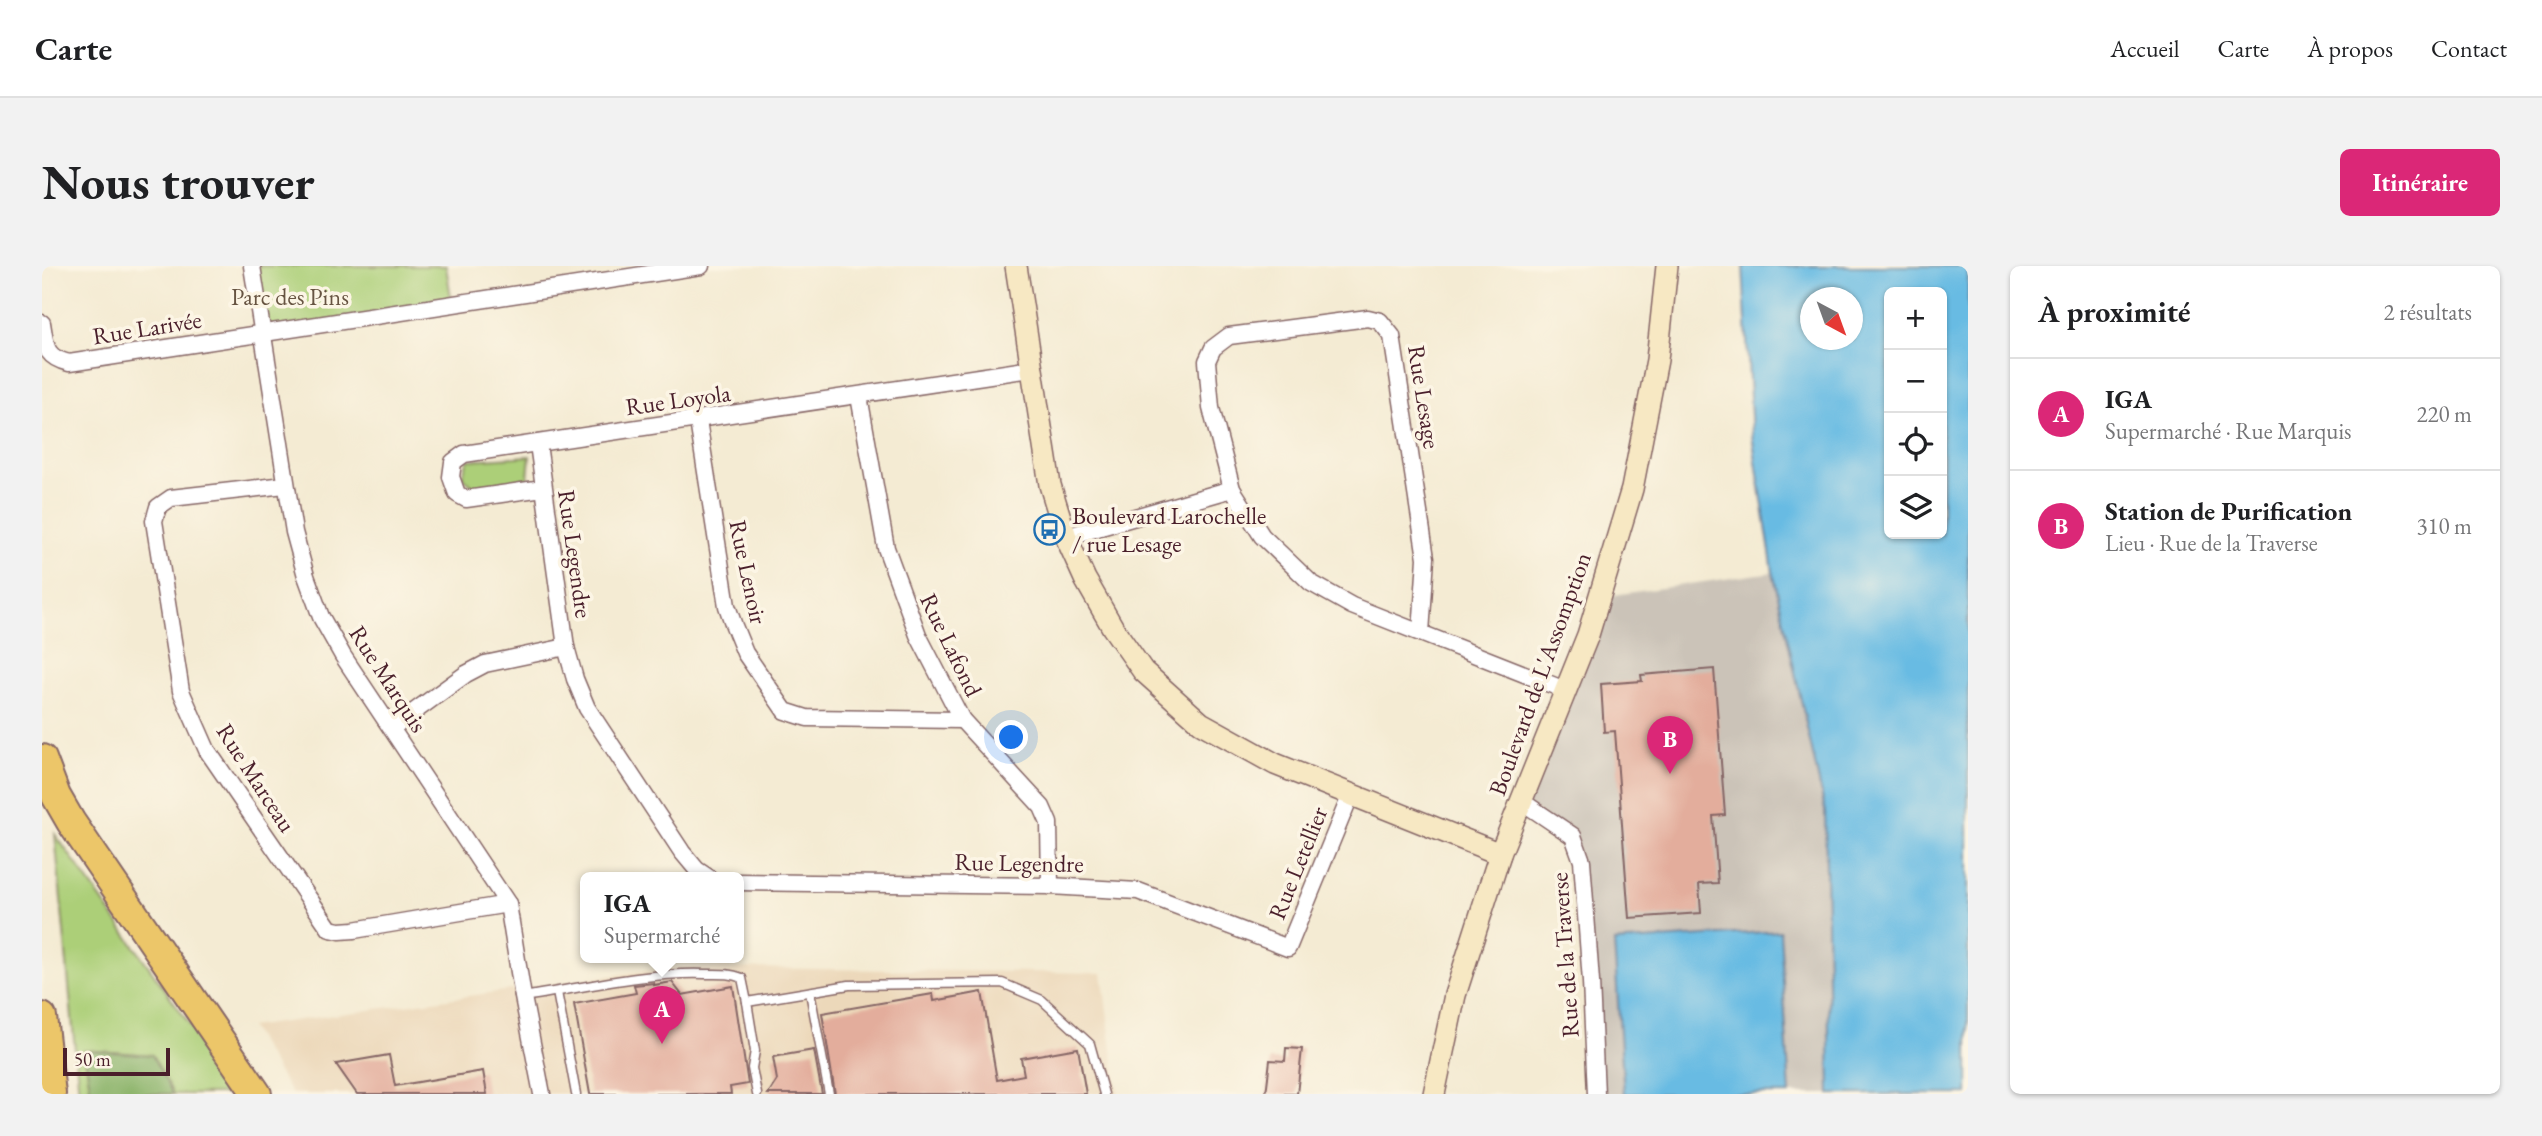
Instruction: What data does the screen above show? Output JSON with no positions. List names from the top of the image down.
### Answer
{
  "streets": {
    "street": [
      "Rue Larivée",
      "Rue Lesage",
      "Rue Loyola",
      "Rue Legendre",
      "Rue Lenoir",
      "Rue Lafond",
      "Boulevard de L'Assomption",
      "Rue Marquis",
      "Rue Marceau",
      "Rue Letellier",
      "Rue de la Traverse"
    ]
  },
  "crossings": [
    ["Rue Larivée", "Rue Marquis"],
    ["Rue Lesage", "Boulevard de L'Assomption"],
    ["Rue Loyola", "Rue Legendre"],
    ["Rue Loyola", "Rue Lenoir"],
    ["Rue Loyola", "Rue Lafond"],
    ["Rue Legendre", "Rue Lafond"],
    ["Rue Legendre", "Rue Letellier"],
    ["Rue Lenoir", "Rue Lafond"],
    ["Boulevard de L'Assomption", "Rue de la Traverse"],
    ["Rue Marquis", "Rue Marceau"]
  ],
  "parks": ["Parc des Pins"],
  "places": {
    "bus stop": ["Boulevard Larochelle / rue Lesage"]
  },
  "scale_bar": "50 m",
  "north": "bottom right",
  "page": {
    "header": "Carte",
    "nav": [
      "Accueil",
      "Carte",
      "À propos",
      "Contact"
    ],
    "buttons": "Itinéraire",
    "title": "Nous trouver",
    "heading": ["À proximité", "2 résultats"],
    "map_buttons": ["+", "−"],
    "list": [
      {
        "mark": "A",
        "name": "IGA",
        "note": "Supermarché · Rue Marquis",
        "value": "220 m"
      },
      {
        "mark": "B",
        "name": "Station de Purification",
        "note": "Lieu · Rue de la Traverse",
        "value": "310 m"
      }
    ],
    "pins": ["B", "A"],
    "popup": ["IGA", "Supermarché"],
    "scale": "50 m"
  }
}
